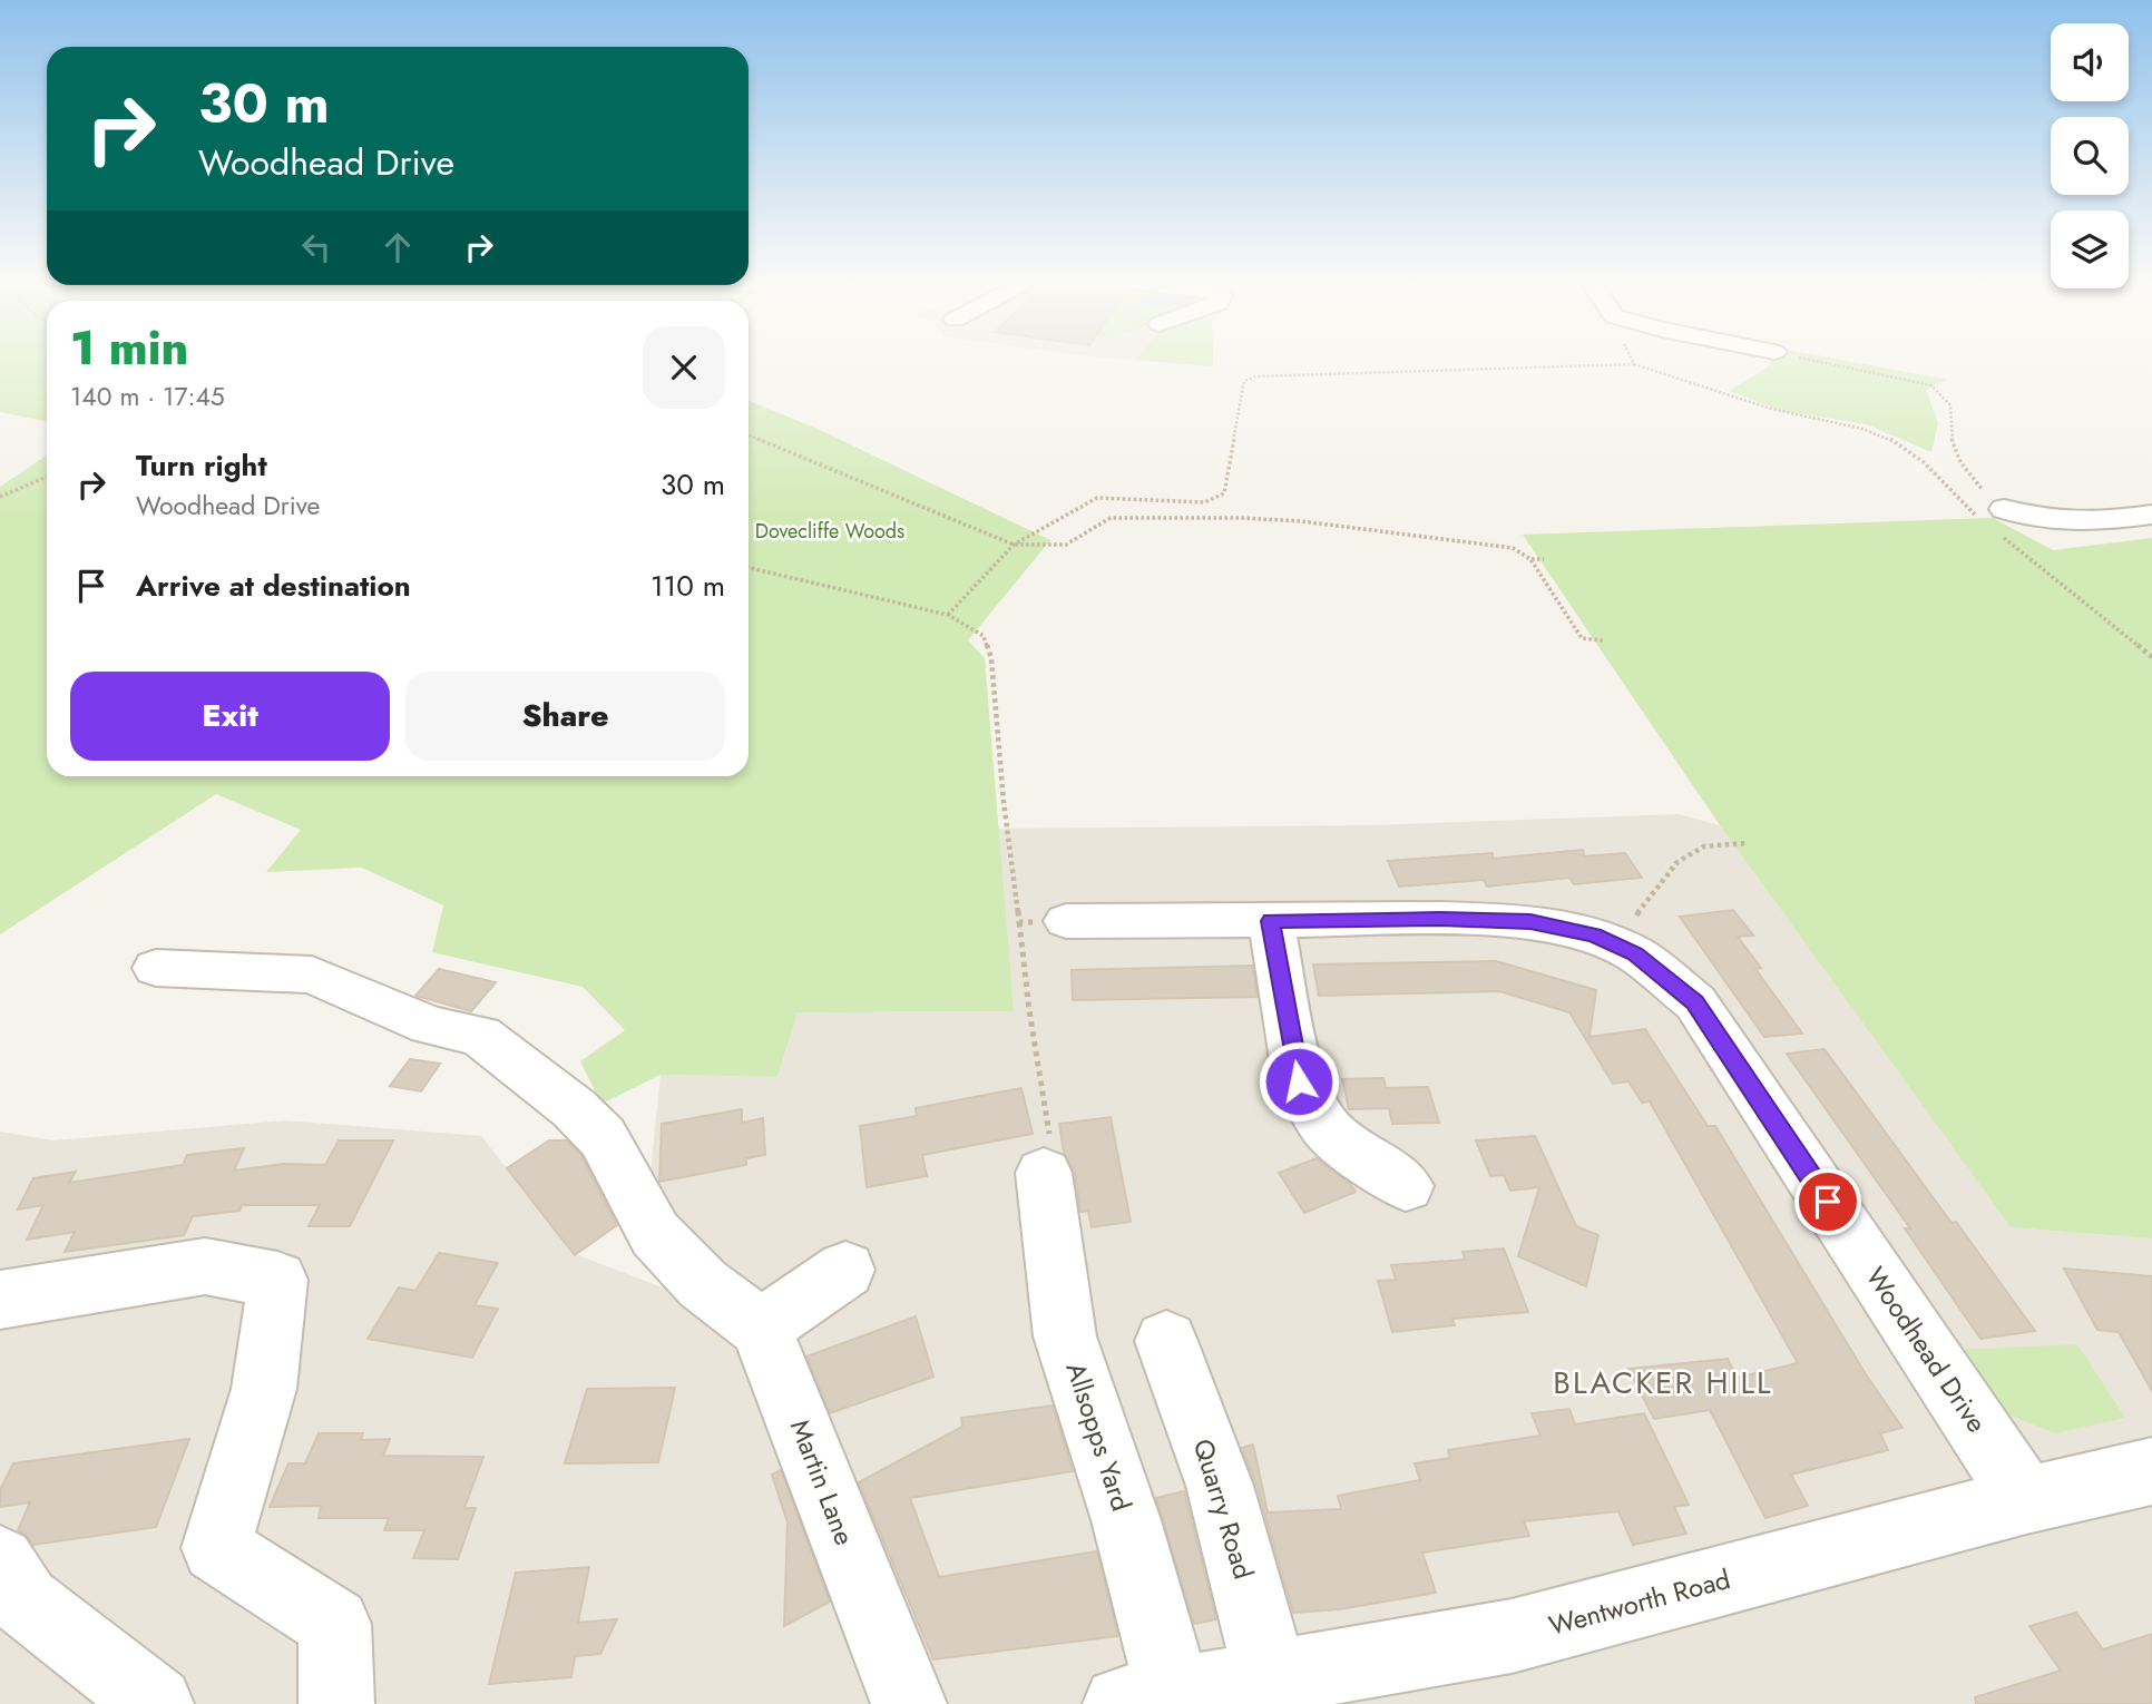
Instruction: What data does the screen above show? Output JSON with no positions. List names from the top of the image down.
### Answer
{
  "streets": {
    "street": [
      "Woodhead Drive",
      "Allsopps Yard",
      "Martin Lane",
      "Quarry Road",
      "Wentworth Road"
    ]
  },
  "crossings": [
    ["Woodhead Drive", "Wentworth Road"],
    ["Allsopps Yard", "Wentworth Road"],
    ["Quarry Road", "Wentworth Road"]
  ],
  "districts": ["BLACKER HILL"],
  "parks": ["Dovecliffe Woods"],
  "page": {
    "turn": ["30 m", "Woodhead Drive"],
    "heading": ["1 min", "140 m · 17:45"],
    "list": [
      {
        "name": "Turn right",
        "note": "Woodhead Drive",
        "value": "30 m"
      },
      {
        "name": "Arrive at destination",
        "value": "110 m"
      }
    ],
    "buttons": ["Exit", "Share"]
  }
}
